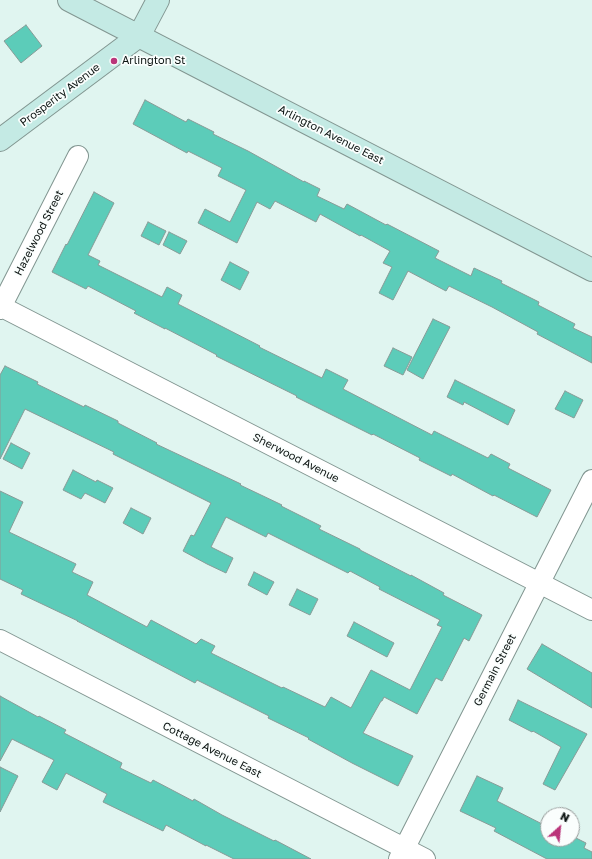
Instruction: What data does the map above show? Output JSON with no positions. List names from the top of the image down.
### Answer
{
  "streets": {
    "street": [
      "Prosperity Avenue",
      "Arlington Avenue East",
      "Hazelwood Street",
      "Sherwood Avenue",
      "Germain Street",
      "Cottage Avenue East"
    ]
  },
  "crossings": [
    ["Prosperity Avenue", "Arlington Avenue East"],
    ["Hazelwood Street", "Sherwood Avenue"],
    ["Sherwood Avenue", "Germain Street"],
    ["Germain Street", "Cottage Avenue East"]
  ],
  "places": ["Arlington St"],
  "north": "top right"
}
